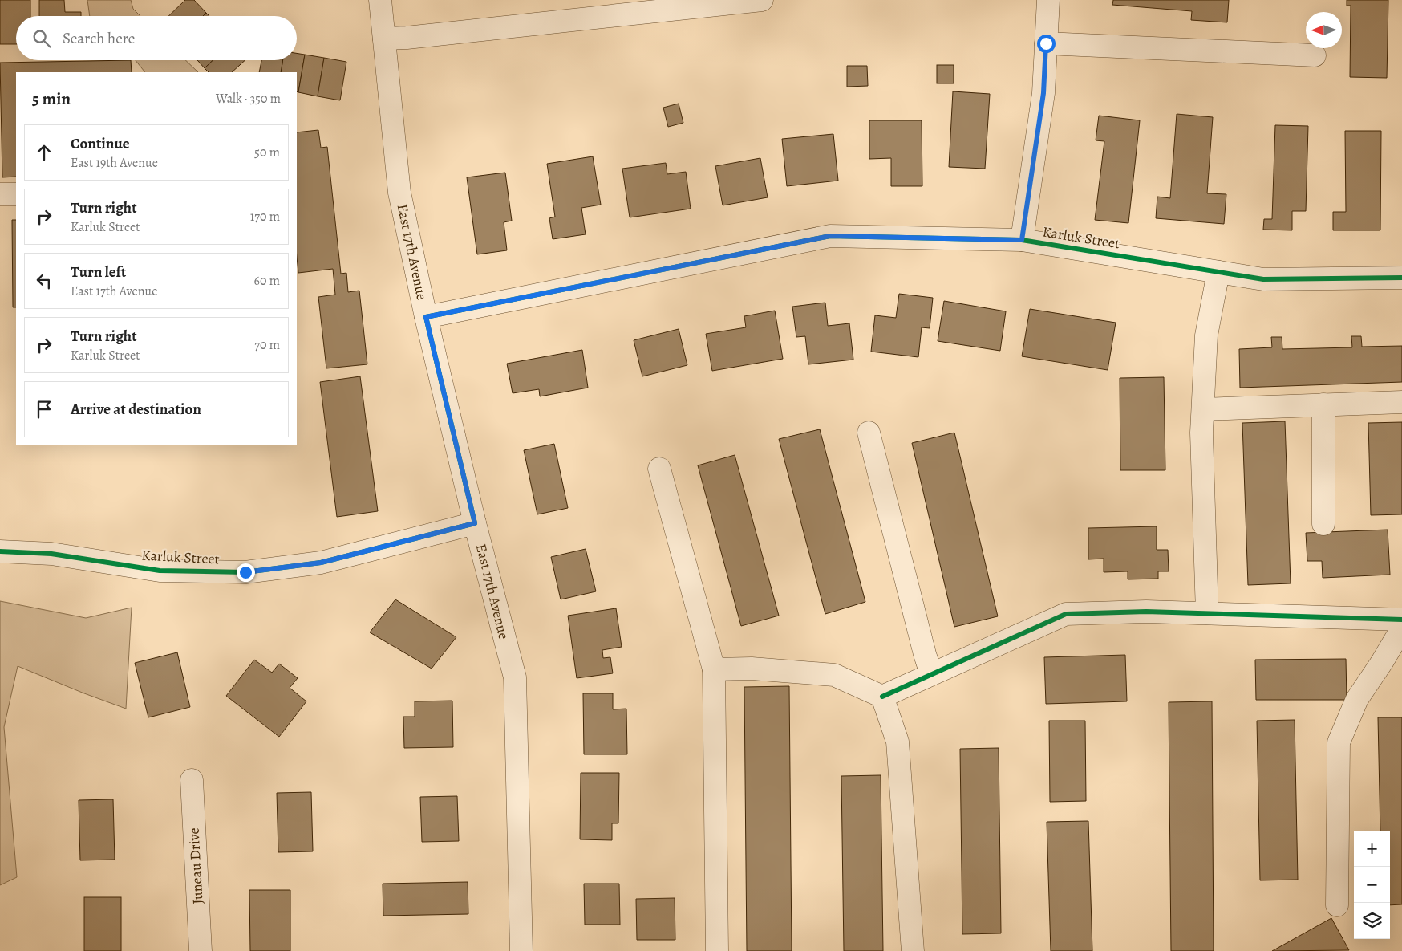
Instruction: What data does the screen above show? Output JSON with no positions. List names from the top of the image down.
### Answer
{
  "streets": {
    "street": ["Karluk Street", "East 17th Avenue", "Juneau Drive"]
  },
  "crossings": [
    ["Karluk Street", "East 17th Avenue"]
  ],
  "north": "left",
  "page": {
    "search": "Search here",
    "heading": ["5 min", "Walk · 350 m"],
    "list": [
      ["Continue", "East 19th Avenue", "50 m"],
      ["Turn right", "Karluk Street", "170 m"],
      ["Turn left", "East 17th Avenue", "60 m"],
      ["Turn right", "Karluk Street", "70 m"],
      "Arrive at destination"
    ],
    "map_buttons": ["+", "−"]
  }
}
